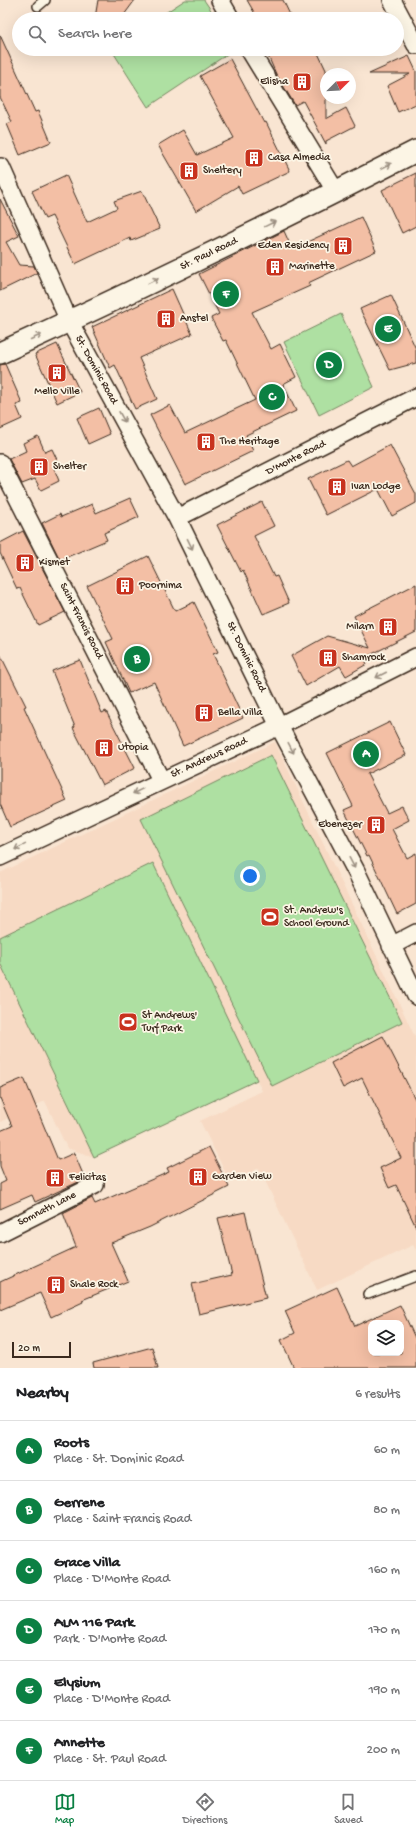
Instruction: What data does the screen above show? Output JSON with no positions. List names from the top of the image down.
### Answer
{
  "streets": {
    "street": [
      "St. Paul Road",
      "St. Dominic Road",
      "D'Monte Road",
      "Saint Francis Road",
      "St. Andrews Road",
      "Somnath Lane"
    ]
  },
  "crossings": [
    ["St. Paul Road", "St. Dominic Road"],
    ["St. Dominic Road", "D'Monte Road"],
    ["St. Dominic Road", "St. Andrews Road"],
    ["Saint Francis Road", "St. Andrews Road"]
  ],
  "one_way": ["St. Paul Road", "St. Dominic Road", "St. Andrews Road"],
  "places": {
    "building": [
      "Elisha",
      "Casa Almedia",
      "Sheltery",
      "Eden Residency",
      "Marinette",
      "Anstel",
      "Mello Ville",
      "The Heritage",
      "Shelter",
      "Ivan Lodge",
      "Kismet",
      "Poornima",
      "Milarn",
      "Shamrock",
      "Bella Villa",
      "Utopia",
      "Ebenezer",
      "Garden View",
      "Felicitas",
      "Shale Rock"
    ],
    "sports": ["St. Andrew's School Ground", "St Andrews' Turf Park"]
  },
  "scale_bar": "20 m",
  "north": "top right",
  "page": {
    "search": "Search here",
    "pins": [
      "F",
      "E",
      "D",
      "C",
      "B",
      "A"
    ],
    "scale": "20 m",
    "heading": ["Nearby", "6 results"],
    "list": [
      {
        "mark": "A",
        "name": "Roots",
        "note": "Place · St. Dominic Road",
        "value": "60 m"
      },
      {
        "mark": "B",
        "name": "Gerrene",
        "note": "Place · Saint Francis Road",
        "value": "80 m"
      },
      {
        "mark": "C",
        "name": "Grace Villa",
        "note": "Place · D'Monte Road",
        "value": "160 m"
      },
      {
        "mark": "D",
        "name": "ALM 116 Park",
        "note": "Park · D'Monte Road",
        "value": "170 m"
      },
      {
        "mark": "E",
        "name": "Elysium",
        "note": "Place · D'Monte Road",
        "value": "190 m"
      },
      {
        "mark": "F",
        "name": "Annette",
        "note": "Place · St. Paul Road",
        "value": "200 m"
      }
    ],
    "nav": ["Map", "Directions", "Saved"]
  }
}
